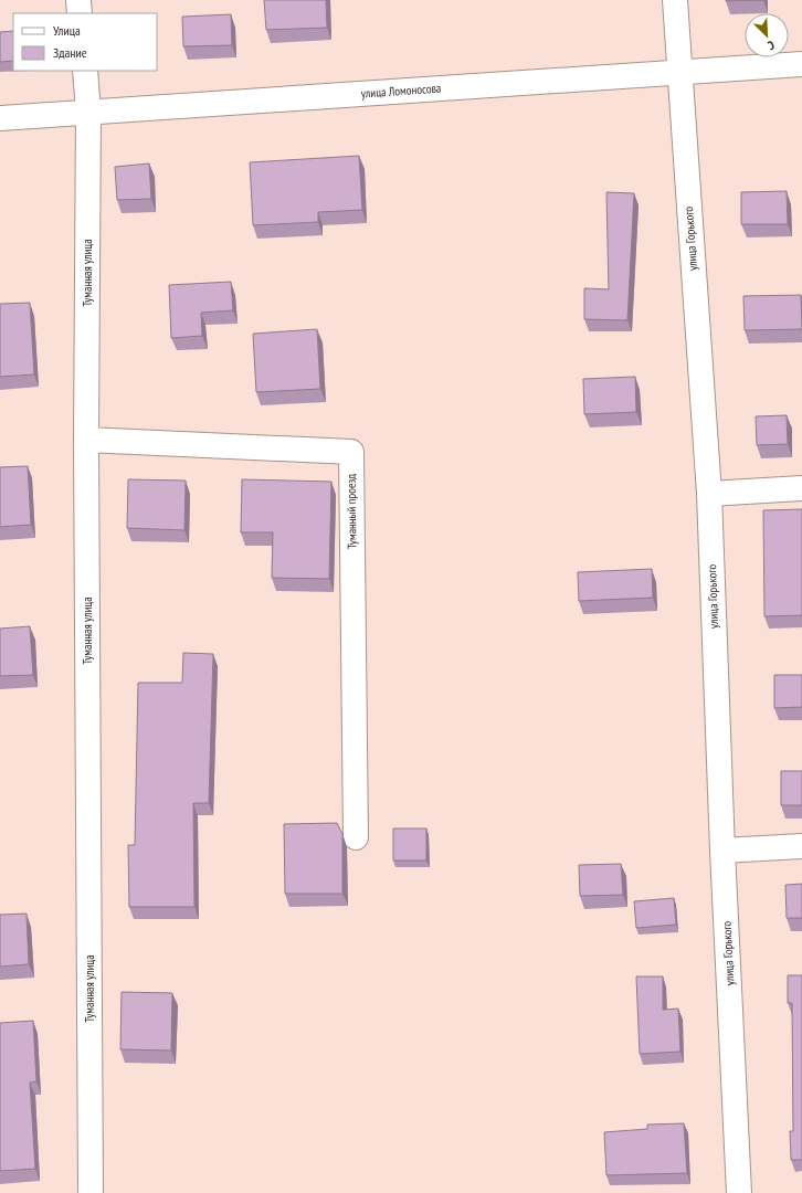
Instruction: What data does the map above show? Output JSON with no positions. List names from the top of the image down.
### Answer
{
  "streets": {
    "street": [
      "улица Ломоносова",
      "улица Горького",
      "Туманная улица",
      "Туманный проезд"
    ]
  },
  "crossings": [
    ["улица Ломоносова", "улица Горького"],
    ["улица Ломоносова", "Туманная улица"],
    ["Туманная улица", "Туманный проезд"]
  ],
  "legend": ["Улица", "Здание"],
  "north": "bottom right"
}
